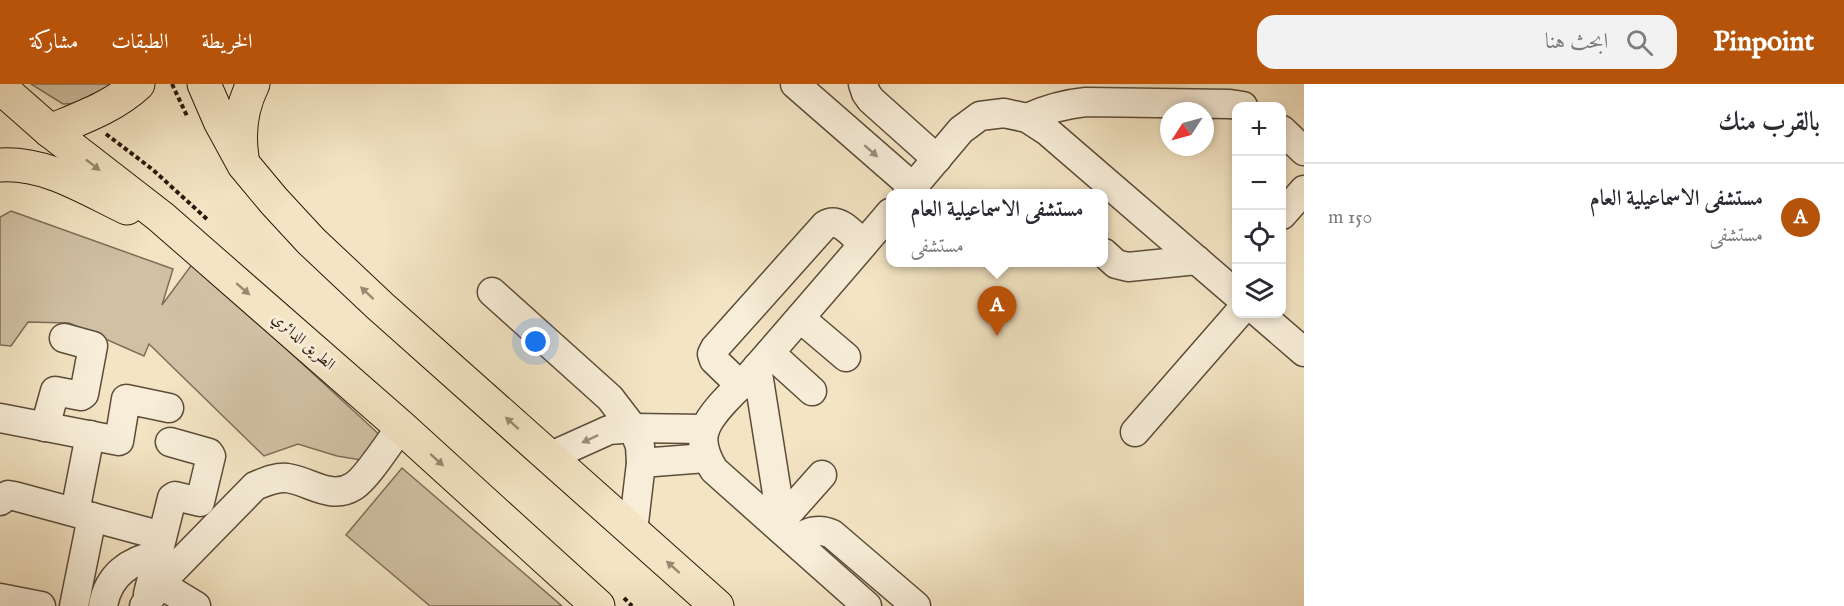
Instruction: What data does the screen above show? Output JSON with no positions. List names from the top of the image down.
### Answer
{
  "streets": {
    "main road": ["الطريق الدائري"]
  },
  "north": "bottom left",
  "page": {
    "header": "Pinpoint",
    "search": "ابحث هنا",
    "nav": ["الخريطة", "الطبقات", "مشاركة"],
    "heading": "بالقرب منك",
    "map_buttons": ["+", "−"],
    "list": [
      {
        "mark": "A",
        "name": "مستشفى الاسماعيلية العام",
        "note": "مستشفى",
        "value": "150 m"
      }
    ],
    "popup": ["مستشفى الاسماعيلية العام", "مستشفى"],
    "pins": "A"
  }
}
